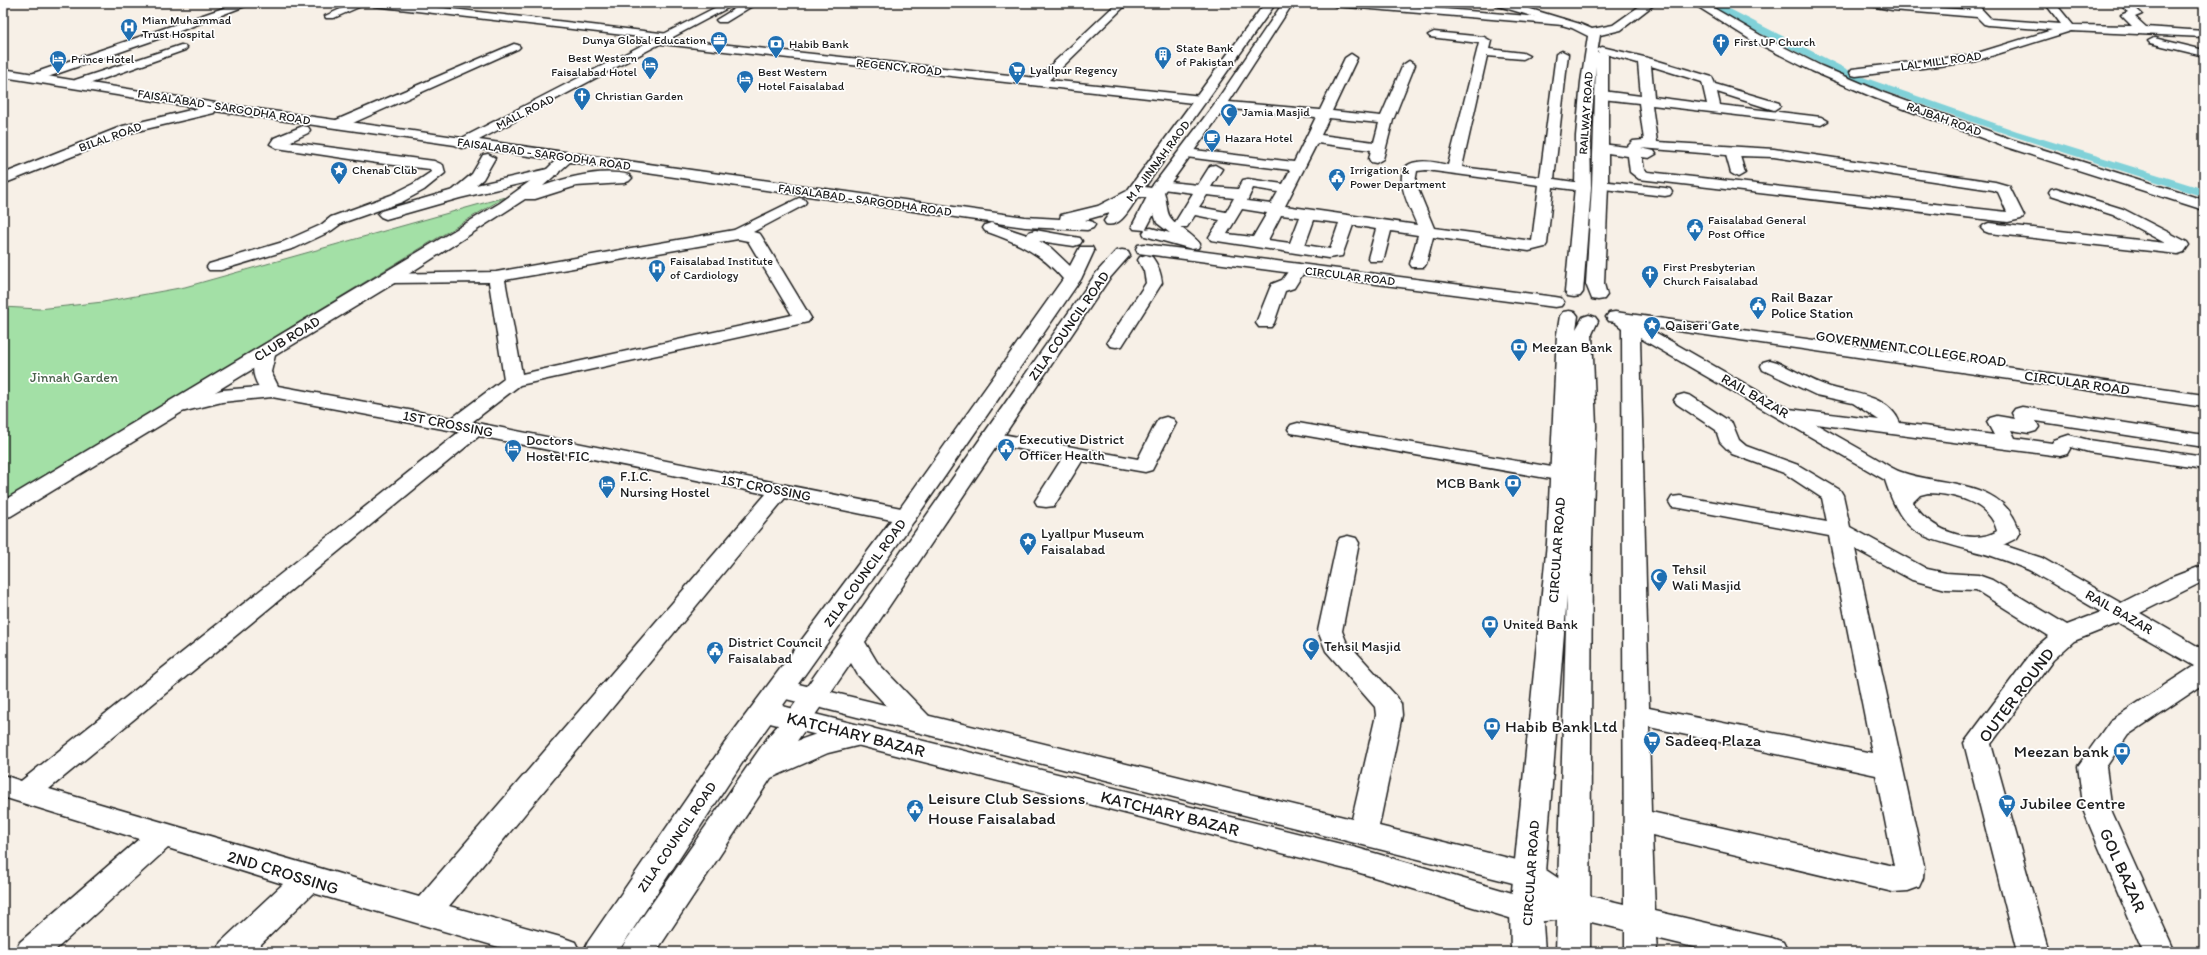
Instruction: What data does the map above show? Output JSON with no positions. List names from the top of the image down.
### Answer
{
  "streets": {
    "main road": [
      "FAISALABAD - SARGODHA ROAD",
      "MALL ROAD",
      "RAILWAY ROAD",
      "RAJBAH ROAD",
      "BILAL ROAD",
      "M A JINNAH RAOD",
      "CIRCULAR ROAD",
      "ZILA COUNCIL ROAD",
      "CLUB ROAD",
      "GOVERNMENT COLLEGE ROAD"
    ],
    "street": [
      "LAL MILL ROAD",
      "REGENCY ROAD",
      "RAIL BAZAR",
      "1ST CROSSING",
      "OUTER ROUND",
      "KATCHARY BAZAR",
      "GOL BAZAR",
      "2ND CROSSING"
    ]
  },
  "crossings": [
    ["LAL MILL ROAD", "RAJBAH ROAD"],
    ["REGENCY ROAD", "MALL ROAD"],
    ["REGENCY ROAD", "M A JINNAH RAOD"],
    ["FAISALABAD - SARGODHA ROAD", "MALL ROAD"],
    ["FAISALABAD - SARGODHA ROAD", "BILAL ROAD"],
    ["FAISALABAD - SARGODHA ROAD", "M A JINNAH RAOD"],
    ["FAISALABAD - SARGODHA ROAD", "CIRCULAR ROAD"],
    ["FAISALABAD - SARGODHA ROAD", "ZILA COUNCIL ROAD"],
    ["FAISALABAD - SARGODHA ROAD", "CLUB ROAD"],
    ["RAILWAY ROAD", "CIRCULAR ROAD"],
    ["M A JINNAH RAOD", "CIRCULAR ROAD"],
    ["M A JINNAH RAOD", "ZILA COUNCIL ROAD"],
    ["CIRCULAR ROAD", "ZILA COUNCIL ROAD"],
    ["CIRCULAR ROAD", "GOVERNMENT COLLEGE ROAD"],
    ["CIRCULAR ROAD", "KATCHARY BAZAR"],
    ["ZILA COUNCIL ROAD", "1ST CROSSING"],
    ["ZILA COUNCIL ROAD", "KATCHARY BAZAR"],
    ["CLUB ROAD", "1ST CROSSING"],
    ["GOVERNMENT COLLEGE ROAD", "RAIL BAZAR"],
    ["RAIL BAZAR", "OUTER ROUND"]
  ],
  "parks": ["Jinnah Garden"],
  "places": {
    "hospital": ["Mian Muhammad Trust Hospital", "Faisalabad Institute of Cardiology"],
    "office": ["Dunya Global Education"],
    "church": ["First UP Church", "Christian Garden", "First Presbyterian Church Faisalabad"],
    "bank": [
      "Habib Bank",
      "Meezan Bank",
      "MCB Bank",
      "United Bank",
      "Habib Bank Ltd",
      "Meezan bank"
    ],
    "building": ["State Bank of Pakistan"],
    "hotel": [
      "Prince Hotel",
      "Best Western Faisalabad Hotel",
      "Best Western Hotel Faisalabad",
      "Doctors Hostel FIC",
      "F.I.C. Nursing Hostel"
    ],
    "supermarket": ["Lyallpur Regency", "Sadeeq Plaza", "Jubilee Centre"],
    "mosque": ["Jamia Masjid", "Tehsil Wali Masjid", "Tehsil Masjid"],
    "cafe": ["Hazara Hotel"],
    "place": ["Chenab Club", "Qaiseri Gate", "Lyallpur Museum Faisalabad"],
    "public building": [
      "Irrigation & Power Department",
      "Faisalabad General Post Office",
      "Rail Bazar Police Station",
      "Executive District Officer Health",
      "District Council Faisalabad",
      "Leisure Club Sessions House Faisalabad"
    ]
  }
}
